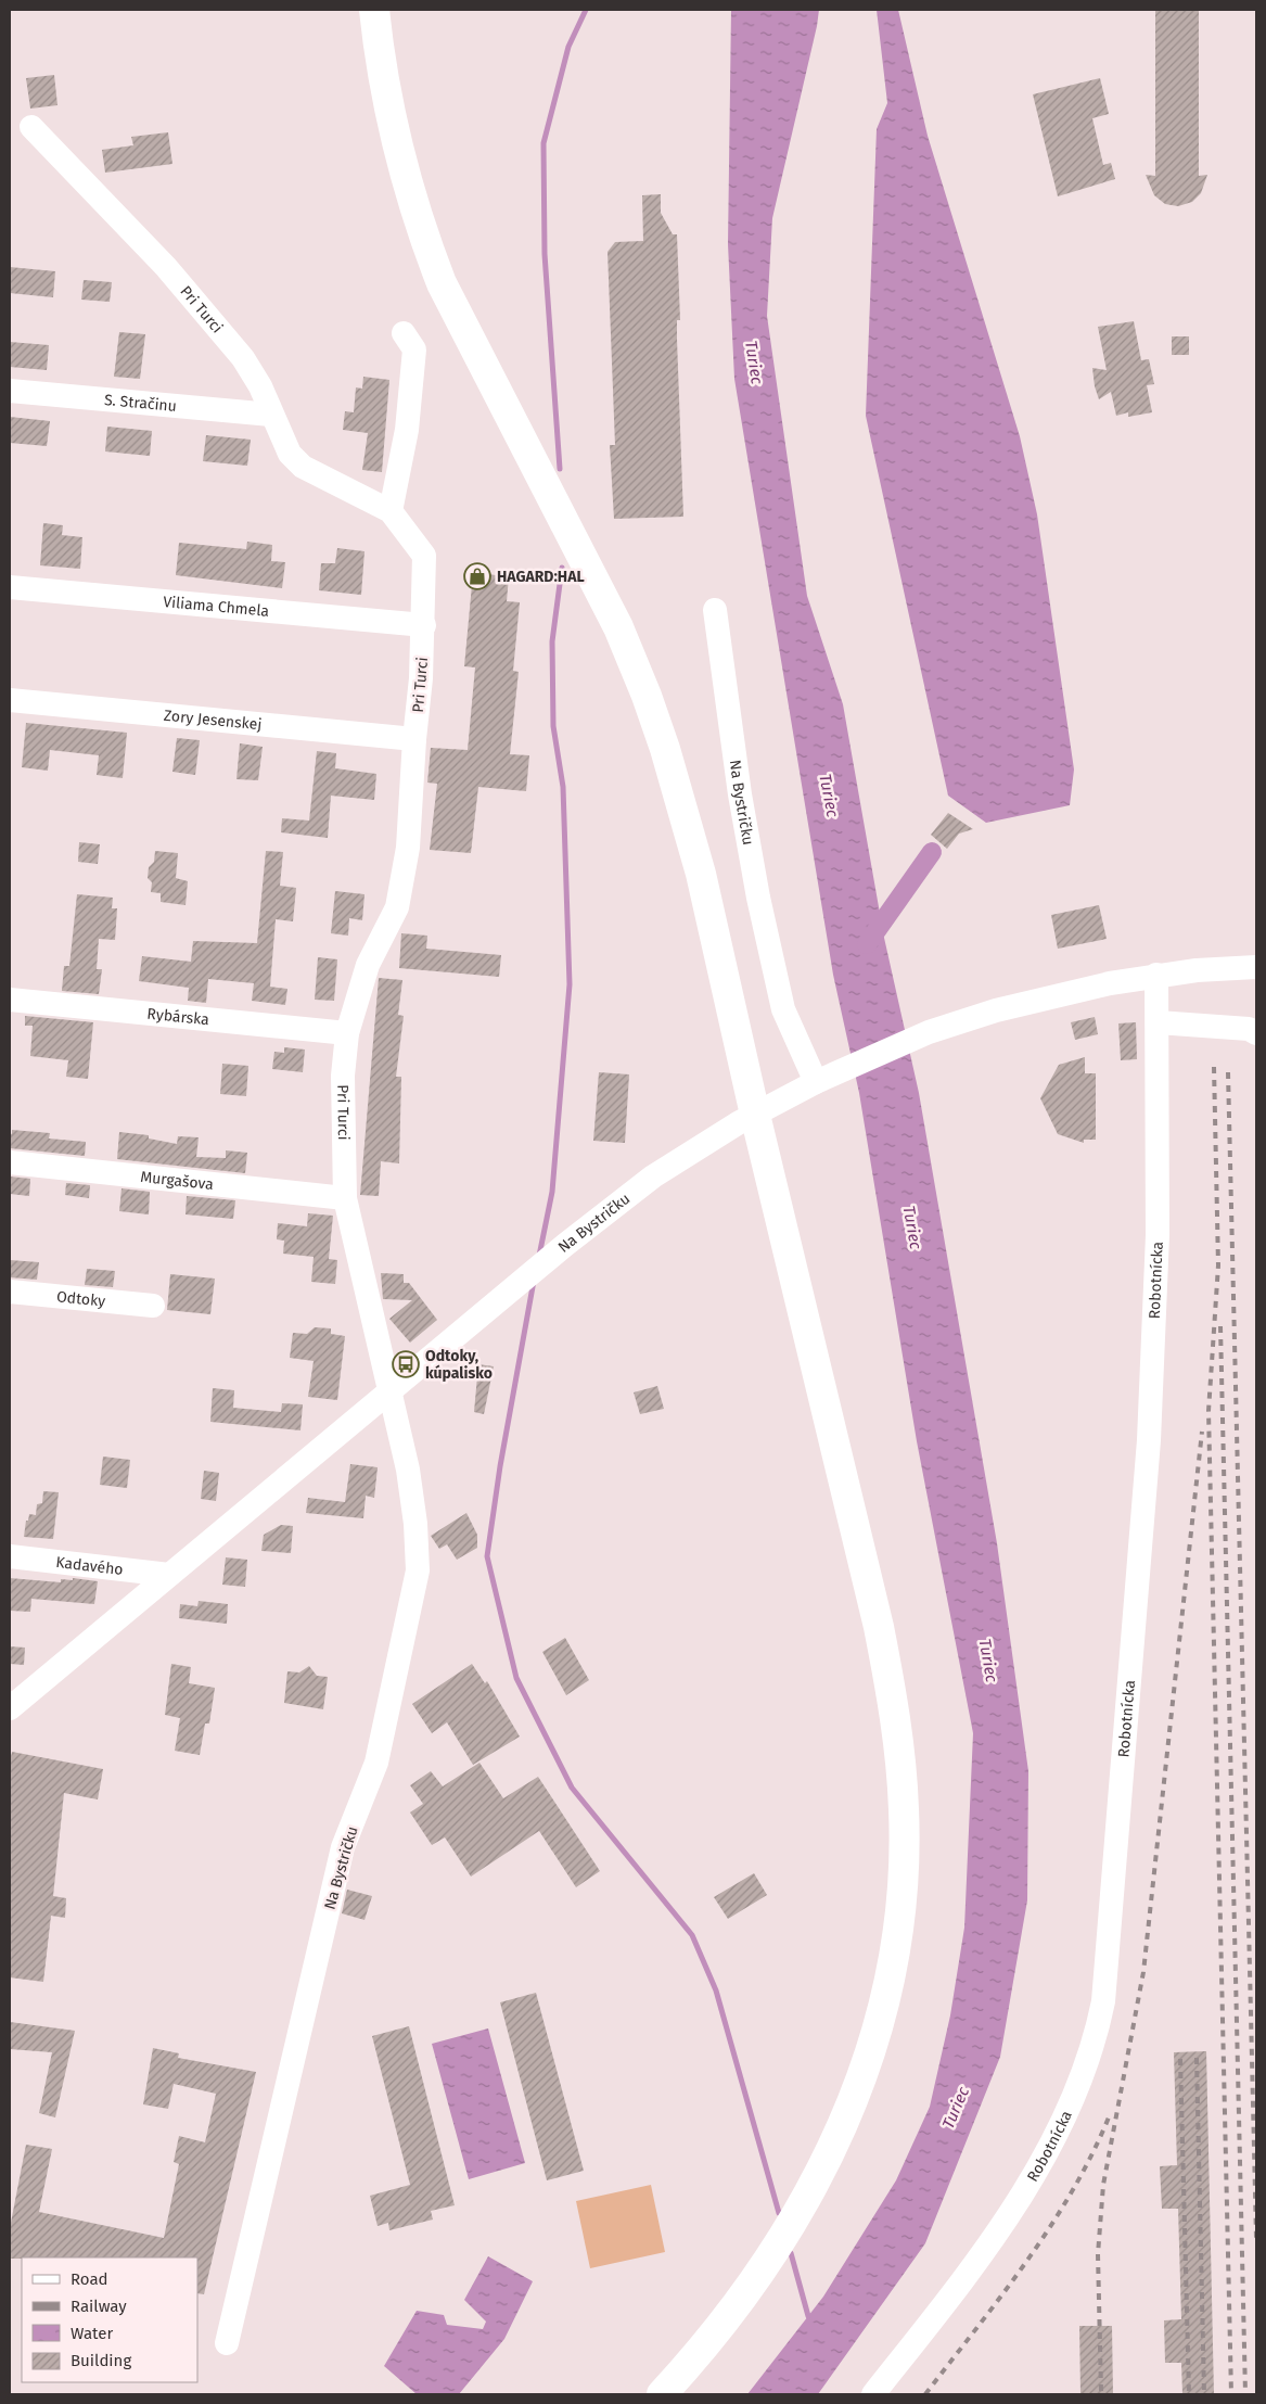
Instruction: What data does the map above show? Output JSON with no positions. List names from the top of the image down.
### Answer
{
  "streets": {
    "street": [
      "Pri Turci",
      "S. Stračinu",
      "Viliama Chmela",
      "Zory Jesenskej",
      "Na Bystričku",
      "Rybárska",
      "Murgašova",
      "Robotnícka",
      "Odtoky",
      "Kadavého"
    ]
  },
  "crossings": [
    ["Pri Turci", "S. Stračinu"],
    ["Pri Turci", "Viliama Chmela"],
    ["Pri Turci", "Zory Jesenskej"],
    ["Pri Turci", "Na Bystričku"],
    ["Pri Turci", "Rybárska"],
    ["Pri Turci", "Murgašova"],
    ["Na Bystričku", "Kadavého"]
  ],
  "water": ["Turiec"],
  "places": {
    "shop": ["HAGARD:HAL"],
    "bus stop": ["Odtoky, kúpalisko"]
  },
  "legend": [
    "Road",
    "Railway",
    "Water",
    "Building"
  ]
}
